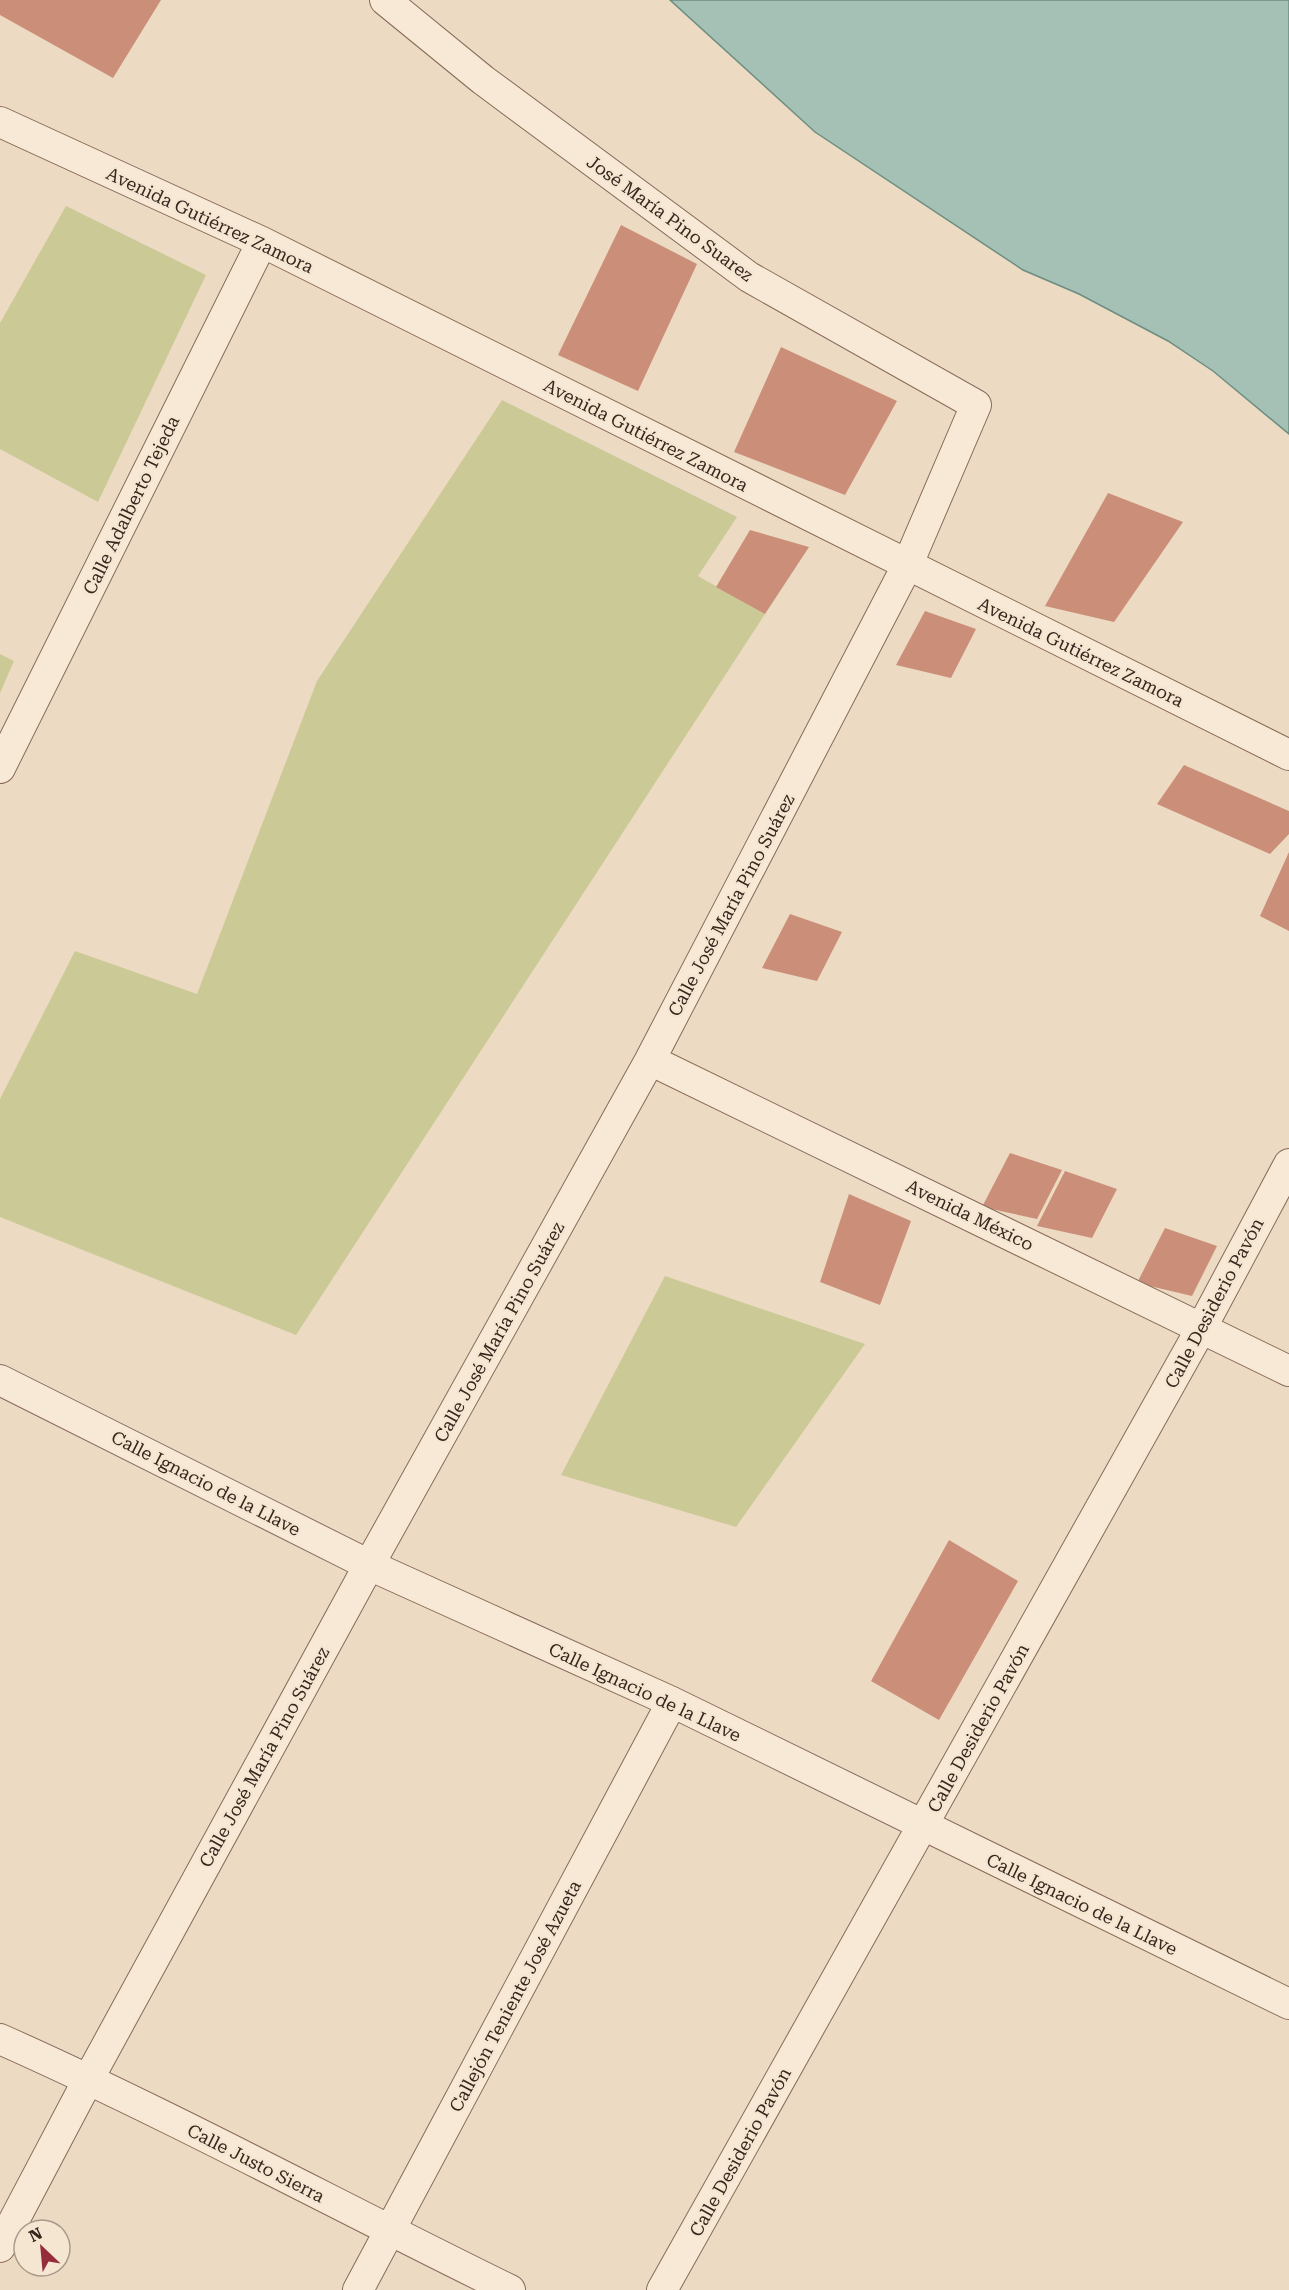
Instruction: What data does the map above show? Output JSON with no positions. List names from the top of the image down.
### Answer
{
  "streets": {
    "street": [
      "José María Pino Suarez",
      "Avenida Gutiérrez Zamora",
      "Calle Adalberto Tejeda",
      "Calle José María Pino Suárez",
      "Avenida México",
      "Calle Desiderio Pavón",
      "Calle Ignacio de la Llave",
      "Callejón Teniente José Azueta",
      "Calle Justo Sierra"
    ]
  },
  "crossings": [
    ["José María Pino Suarez", "Calle José María Pino Suárez"],
    ["Avenida Gutiérrez Zamora", "Calle Adalberto Tejeda"],
    ["Avenida Gutiérrez Zamora", "Calle José María Pino Suárez"],
    ["Calle José María Pino Suárez", "Avenida México"],
    ["Calle José María Pino Suárez", "Calle Ignacio de la Llave"],
    ["Calle José María Pino Suárez", "Calle Justo Sierra"],
    ["Avenida México", "Calle Desiderio Pavón"],
    ["Calle Desiderio Pavón", "Calle Ignacio de la Llave"],
    ["Calle Ignacio de la Llave", "Callejón Teniente José Azueta"],
    ["Callejón Teniente José Azueta", "Calle Justo Sierra"]
  ],
  "north": "top left"
}
